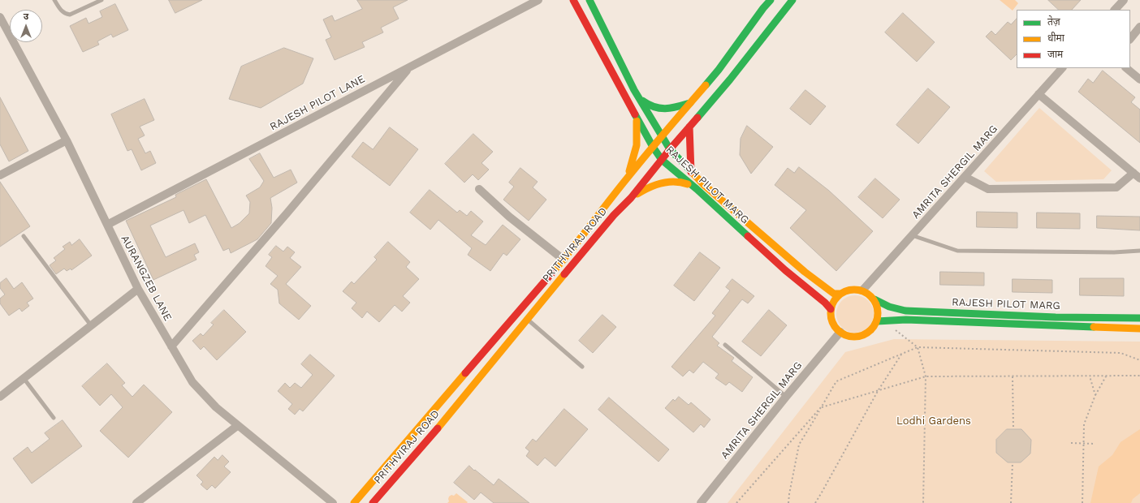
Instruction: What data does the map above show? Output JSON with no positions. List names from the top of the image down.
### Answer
{
  "streets": {
    "main road": ["RAJESH PILOT MARG", "PRITHVIRAJ ROAD"],
    "street": ["RAJESH PILOT LANE", "AMRITA SHERGIL MARG", "AURANGZEB LANE"]
  },
  "crossings": [
    ["RAJESH PILOT LANE", "AURANGZEB LANE"],
    ["AMRITA SHERGIL MARG", "RAJESH PILOT MARG"],
    ["RAJESH PILOT MARG", "PRITHVIRAJ ROAD"]
  ],
  "parks": ["Lodhi Gardens"],
  "legend": ["तेज़", "धीमा", "जाम"],
  "north": "top"
}
